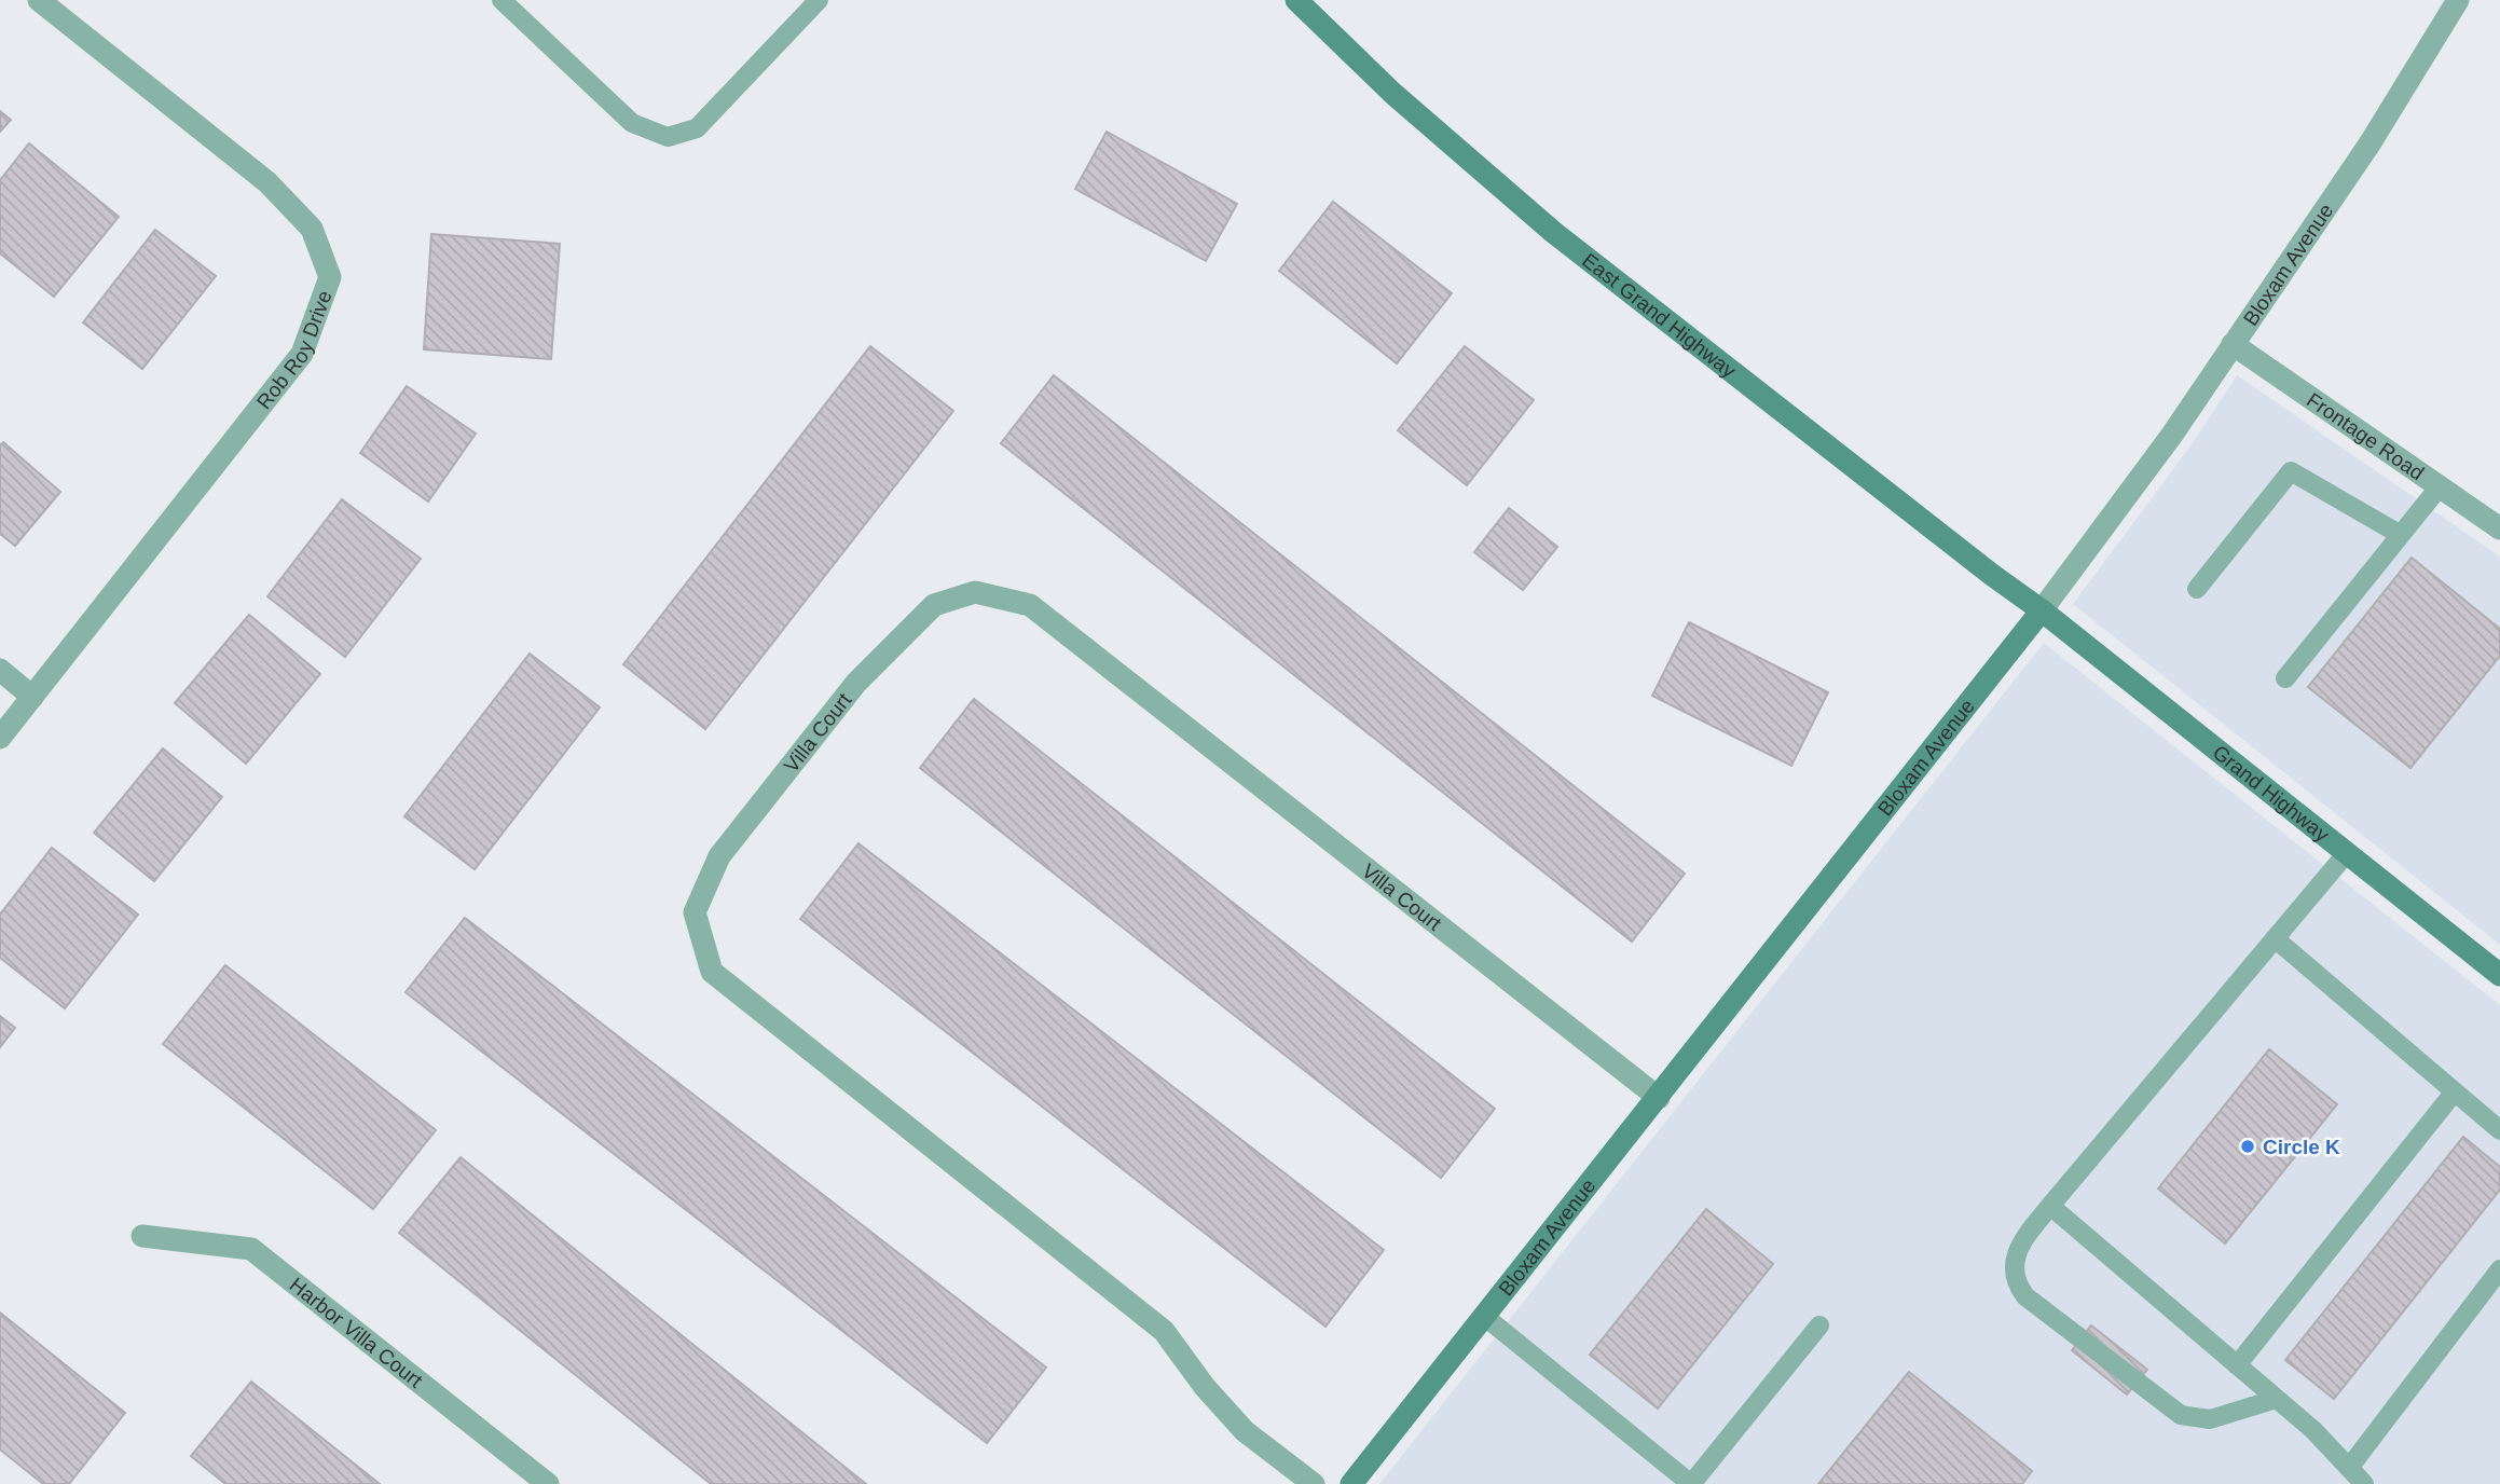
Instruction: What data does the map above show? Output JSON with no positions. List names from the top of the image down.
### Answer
{
  "streets": {
    "street": [
      "Bloxam Avenue",
      "East Grand Highway",
      "Rob Roy Drive",
      "Frontage Road",
      "Villa Court",
      "Grand Highway",
      "Harbor Villa Court"
    ]
  },
  "crossings": [
    ["Bloxam Avenue", "East Grand Highway"],
    ["Bloxam Avenue", "Frontage Road"],
    ["Bloxam Avenue", "Villa Court"],
    ["Bloxam Avenue", "Grand Highway"],
    ["East Grand Highway", "Grand Highway"]
  ],
  "places": ["Circle K"]
}
